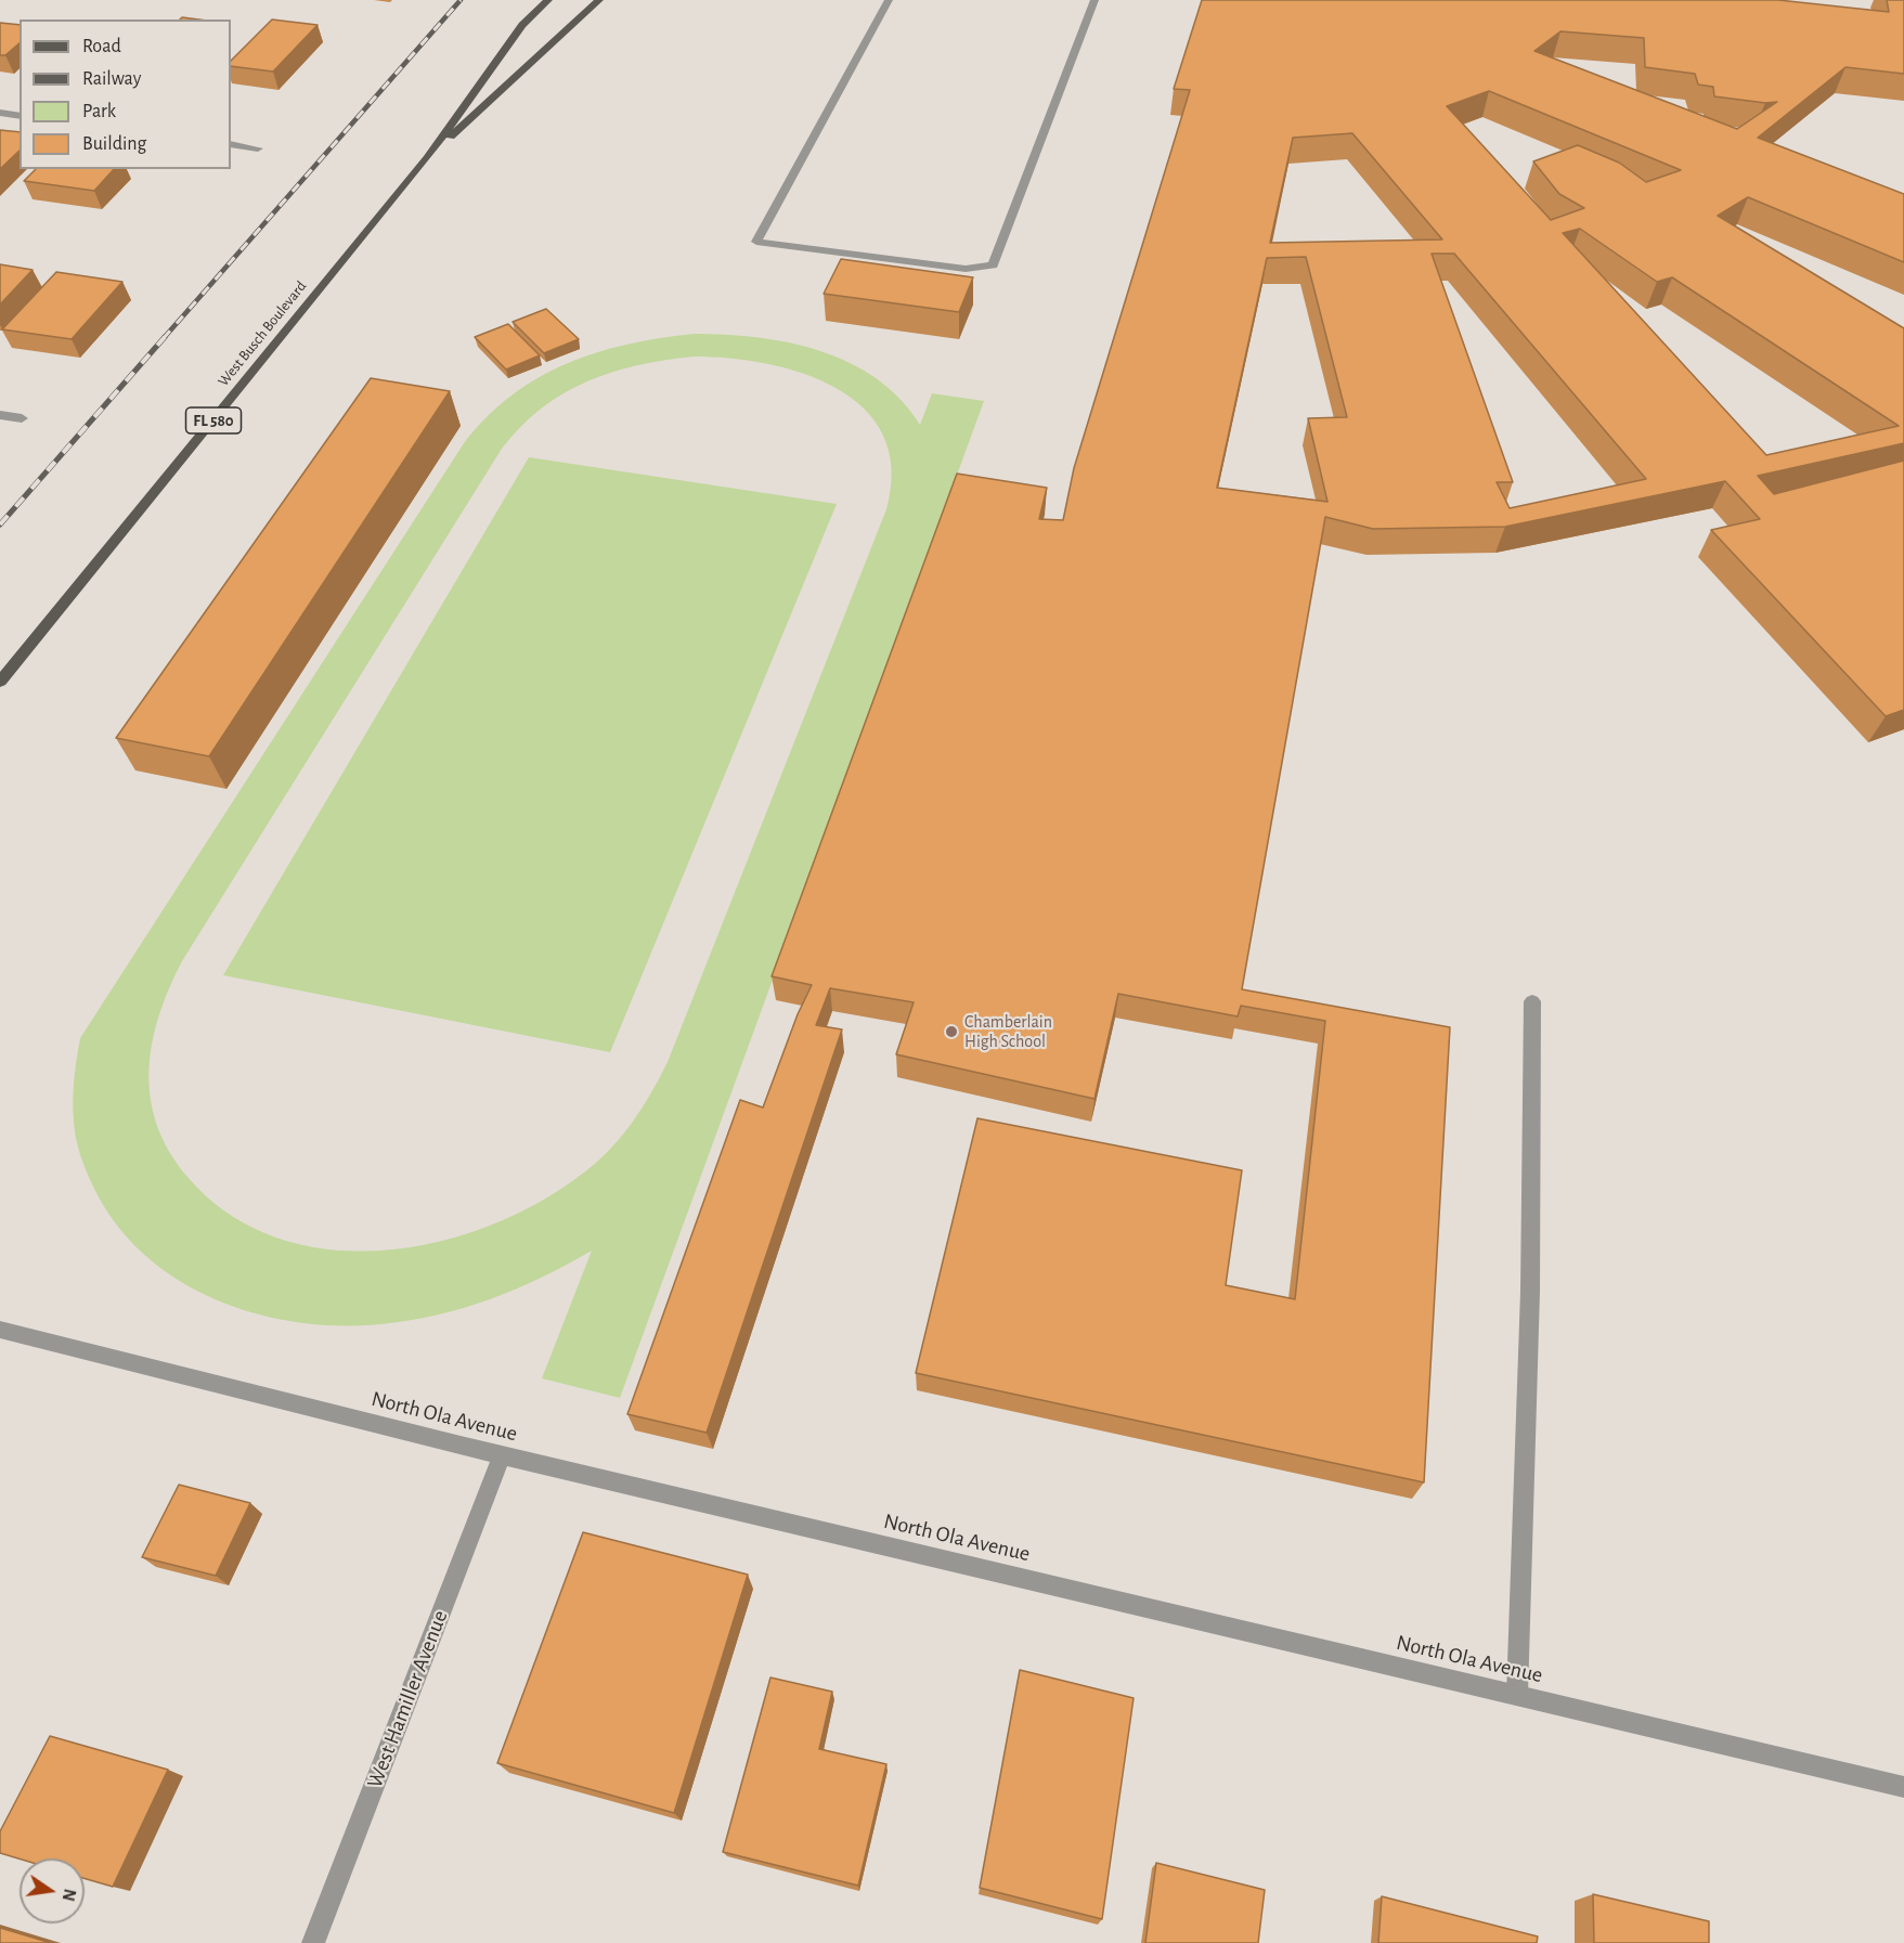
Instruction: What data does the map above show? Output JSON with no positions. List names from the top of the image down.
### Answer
{
  "streets": {
    "main road": ["West Busch Boulevard", "FL 580"],
    "street": ["North Ola Avenue", "West Hamiller Avenue"]
  },
  "crossings": [
    ["North Ola Avenue", "West Hamiller Avenue"]
  ],
  "places": ["Chamberlain High School"],
  "legend": [
    "Road",
    "Railway",
    "Park",
    "Building"
  ],
  "north": "right"
}
